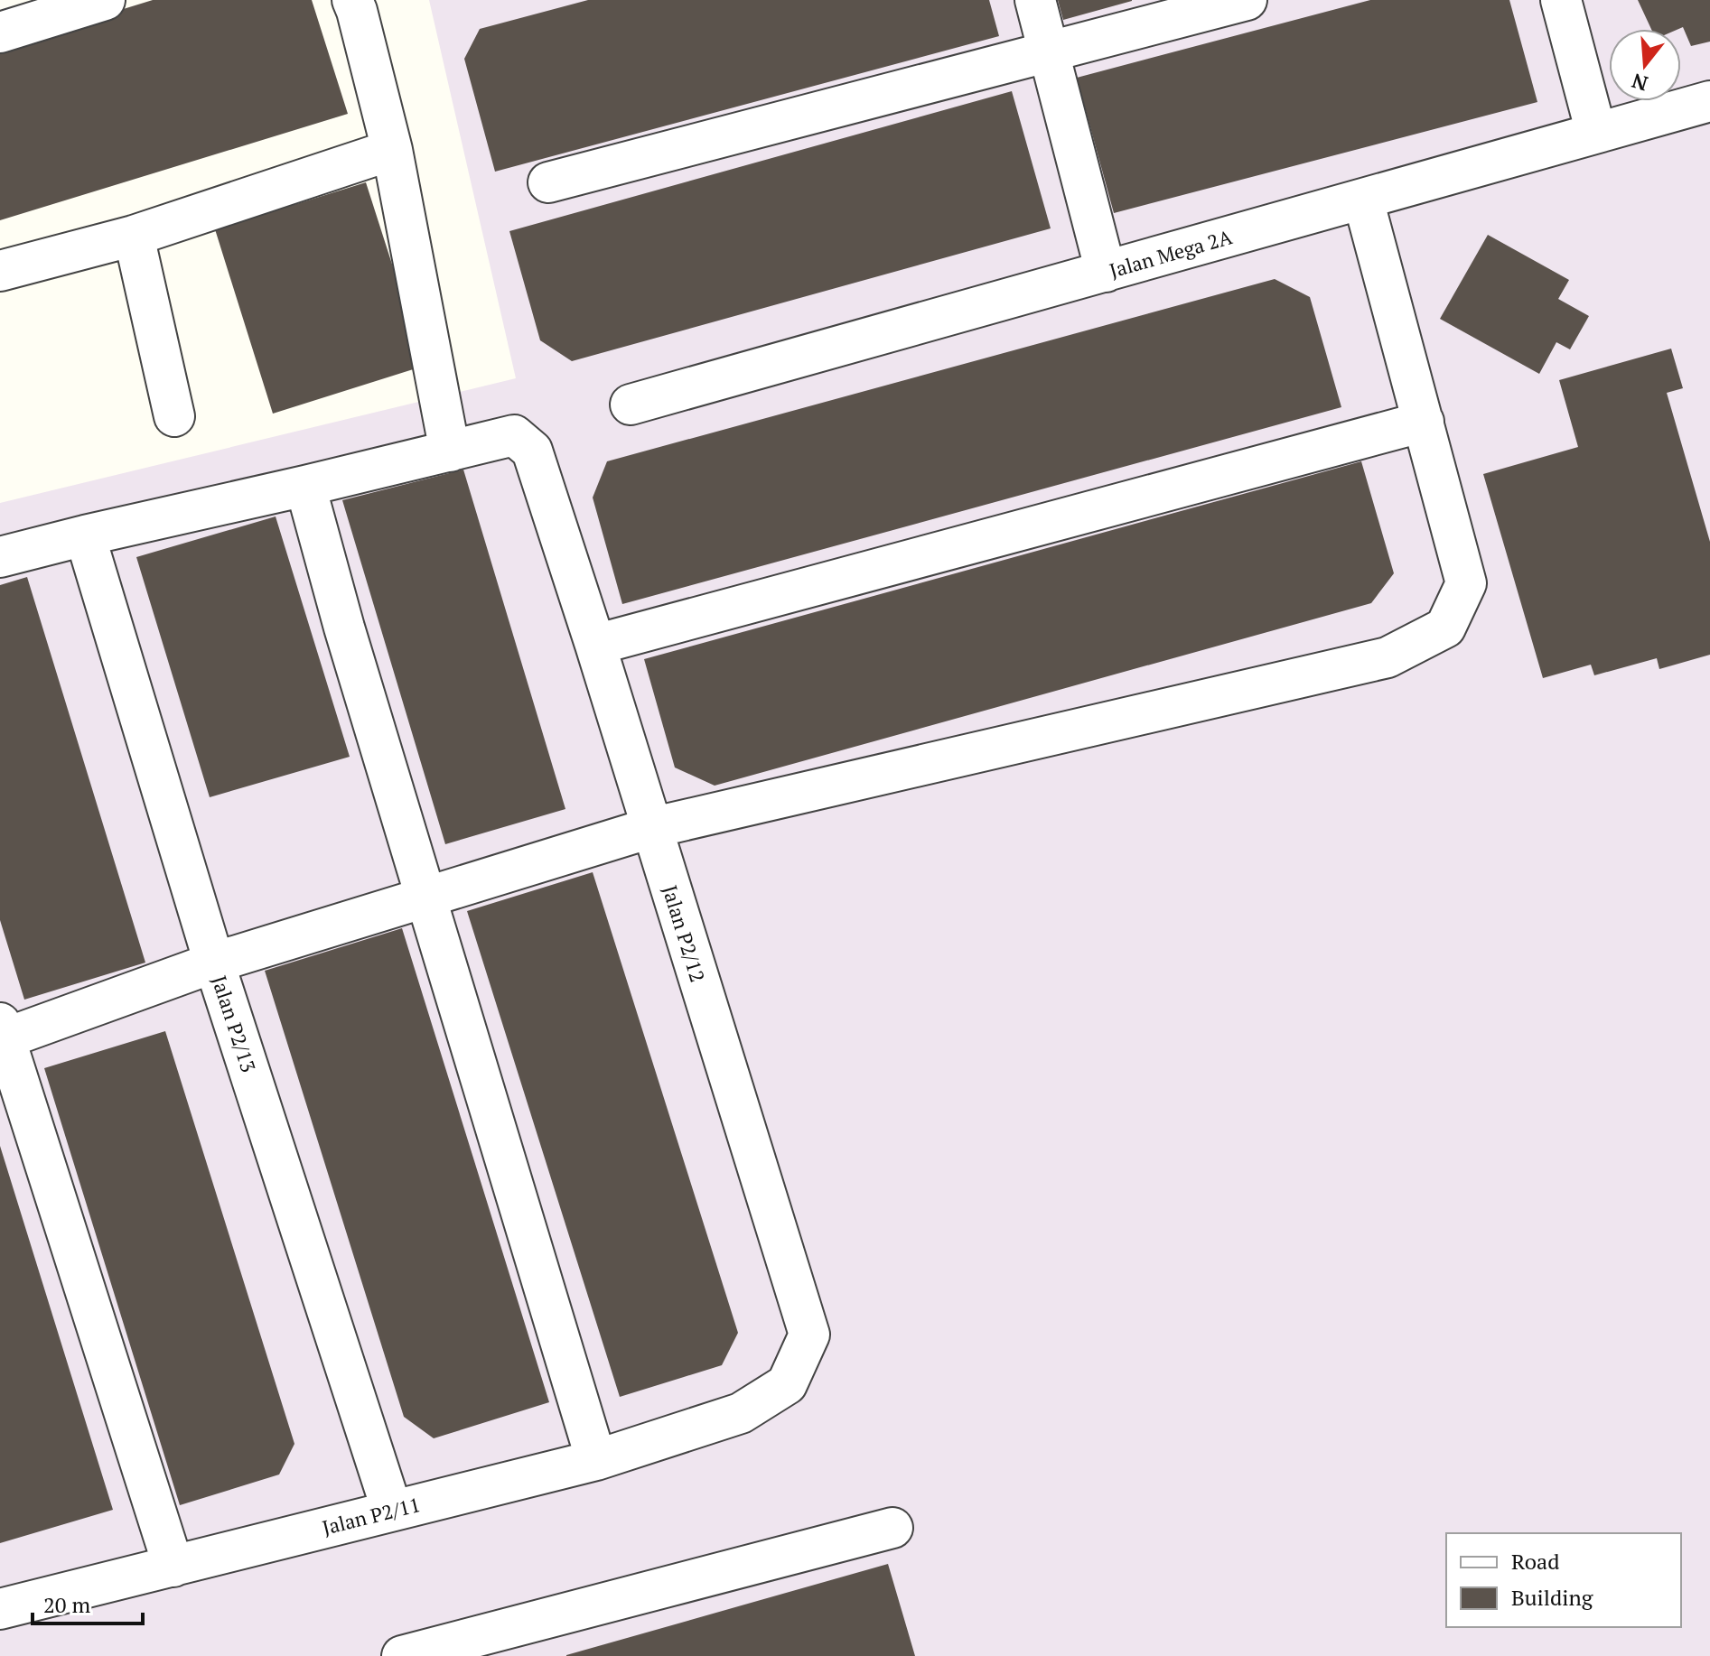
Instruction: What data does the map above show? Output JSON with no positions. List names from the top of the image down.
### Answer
{
  "streets": {
    "street": [
      "Jalan Mega 2A",
      "Jalan P2/12",
      "Jalan P2/13",
      "Jalan P2/11"
    ]
  },
  "crossings": [
    ["Jalan P2/12", "Jalan P2/11"],
    ["Jalan P2/13", "Jalan P2/11"]
  ],
  "legend": ["Road", "Building"],
  "scale_bar": "20 m",
  "north": "bottom"
}
